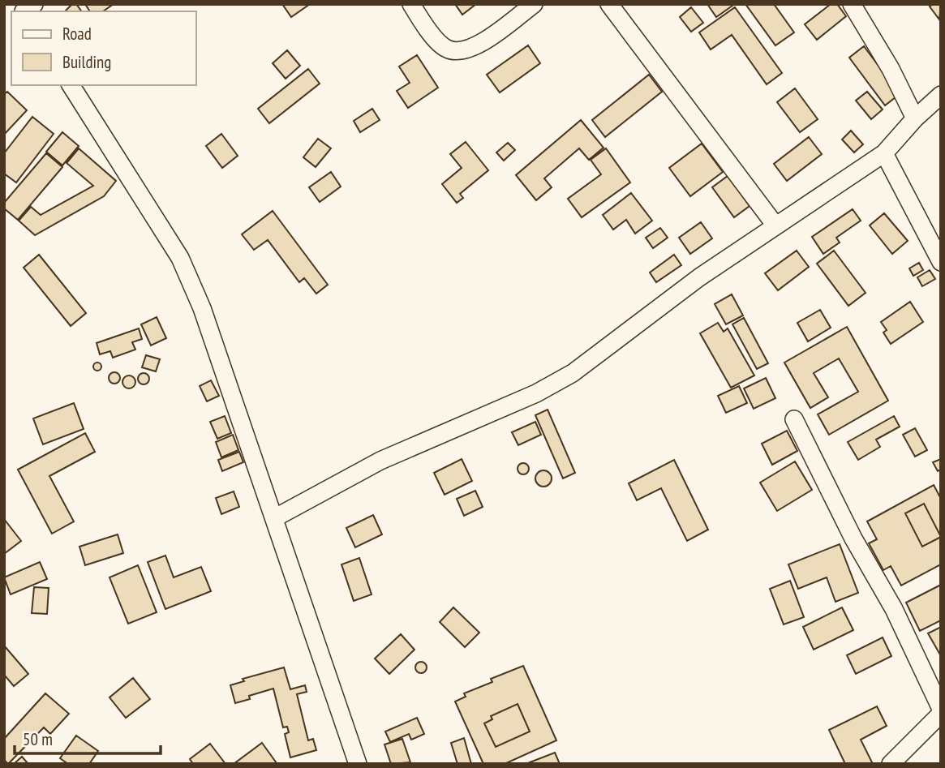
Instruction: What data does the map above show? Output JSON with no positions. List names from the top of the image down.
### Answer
{
  "legend": ["Road", "Building"],
  "scale_bar": "50 m"
}
